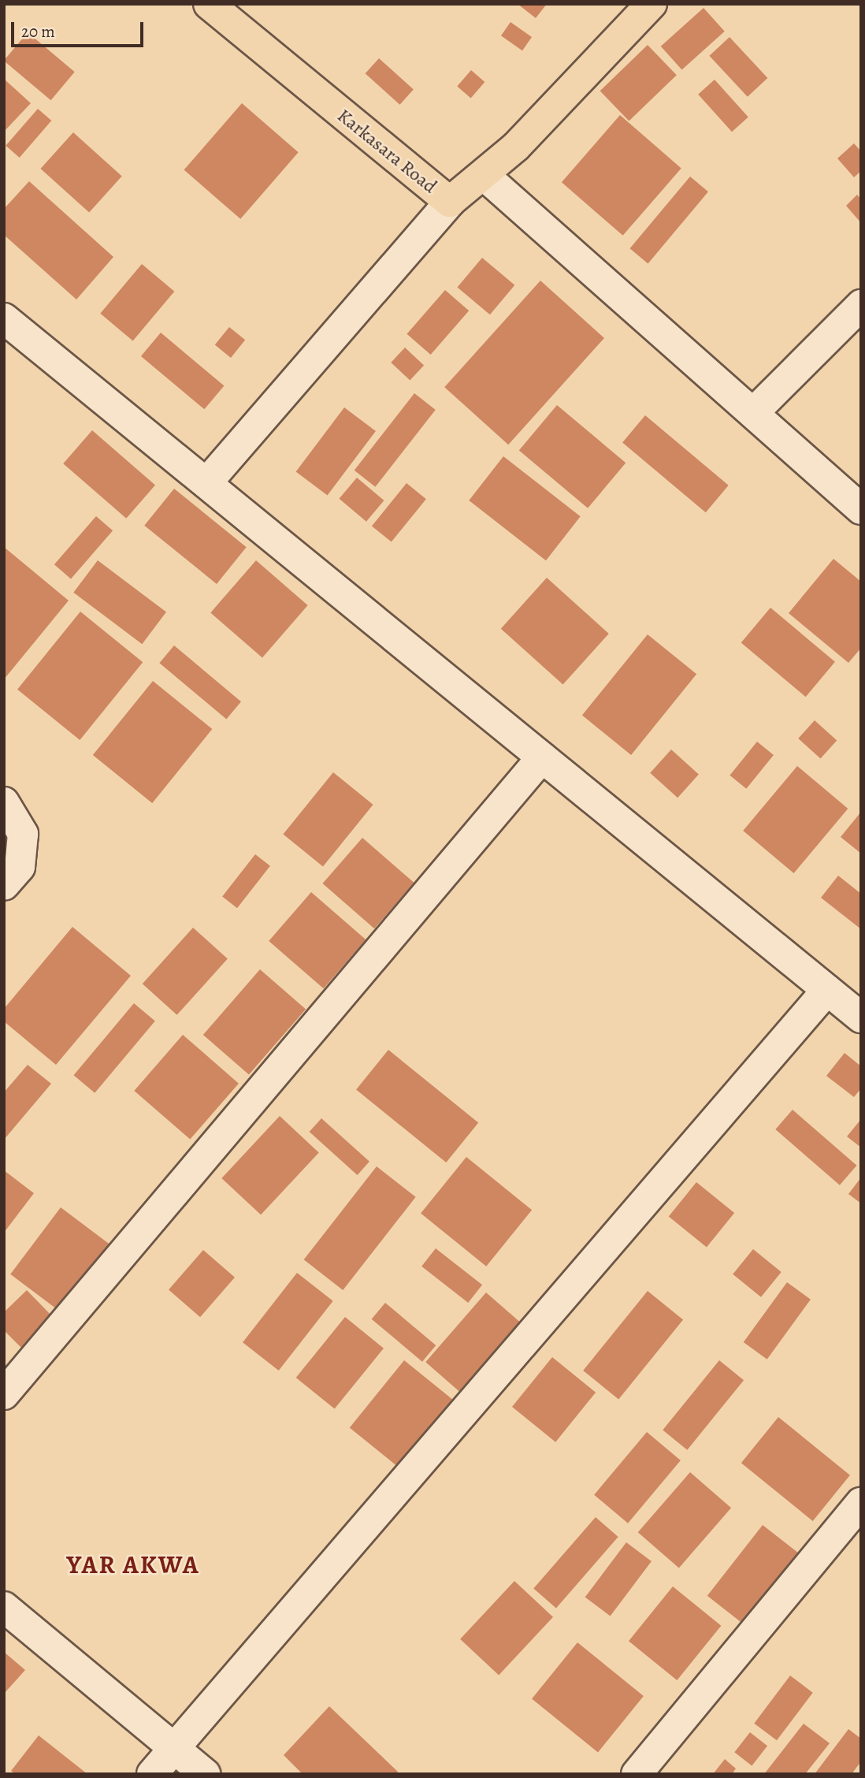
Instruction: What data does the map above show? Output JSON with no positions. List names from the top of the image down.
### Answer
{
  "streets": {
    "main road": ["Karkasara Road"]
  },
  "districts": ["YAR AKWA"],
  "scale_bar": "20 m"
}
